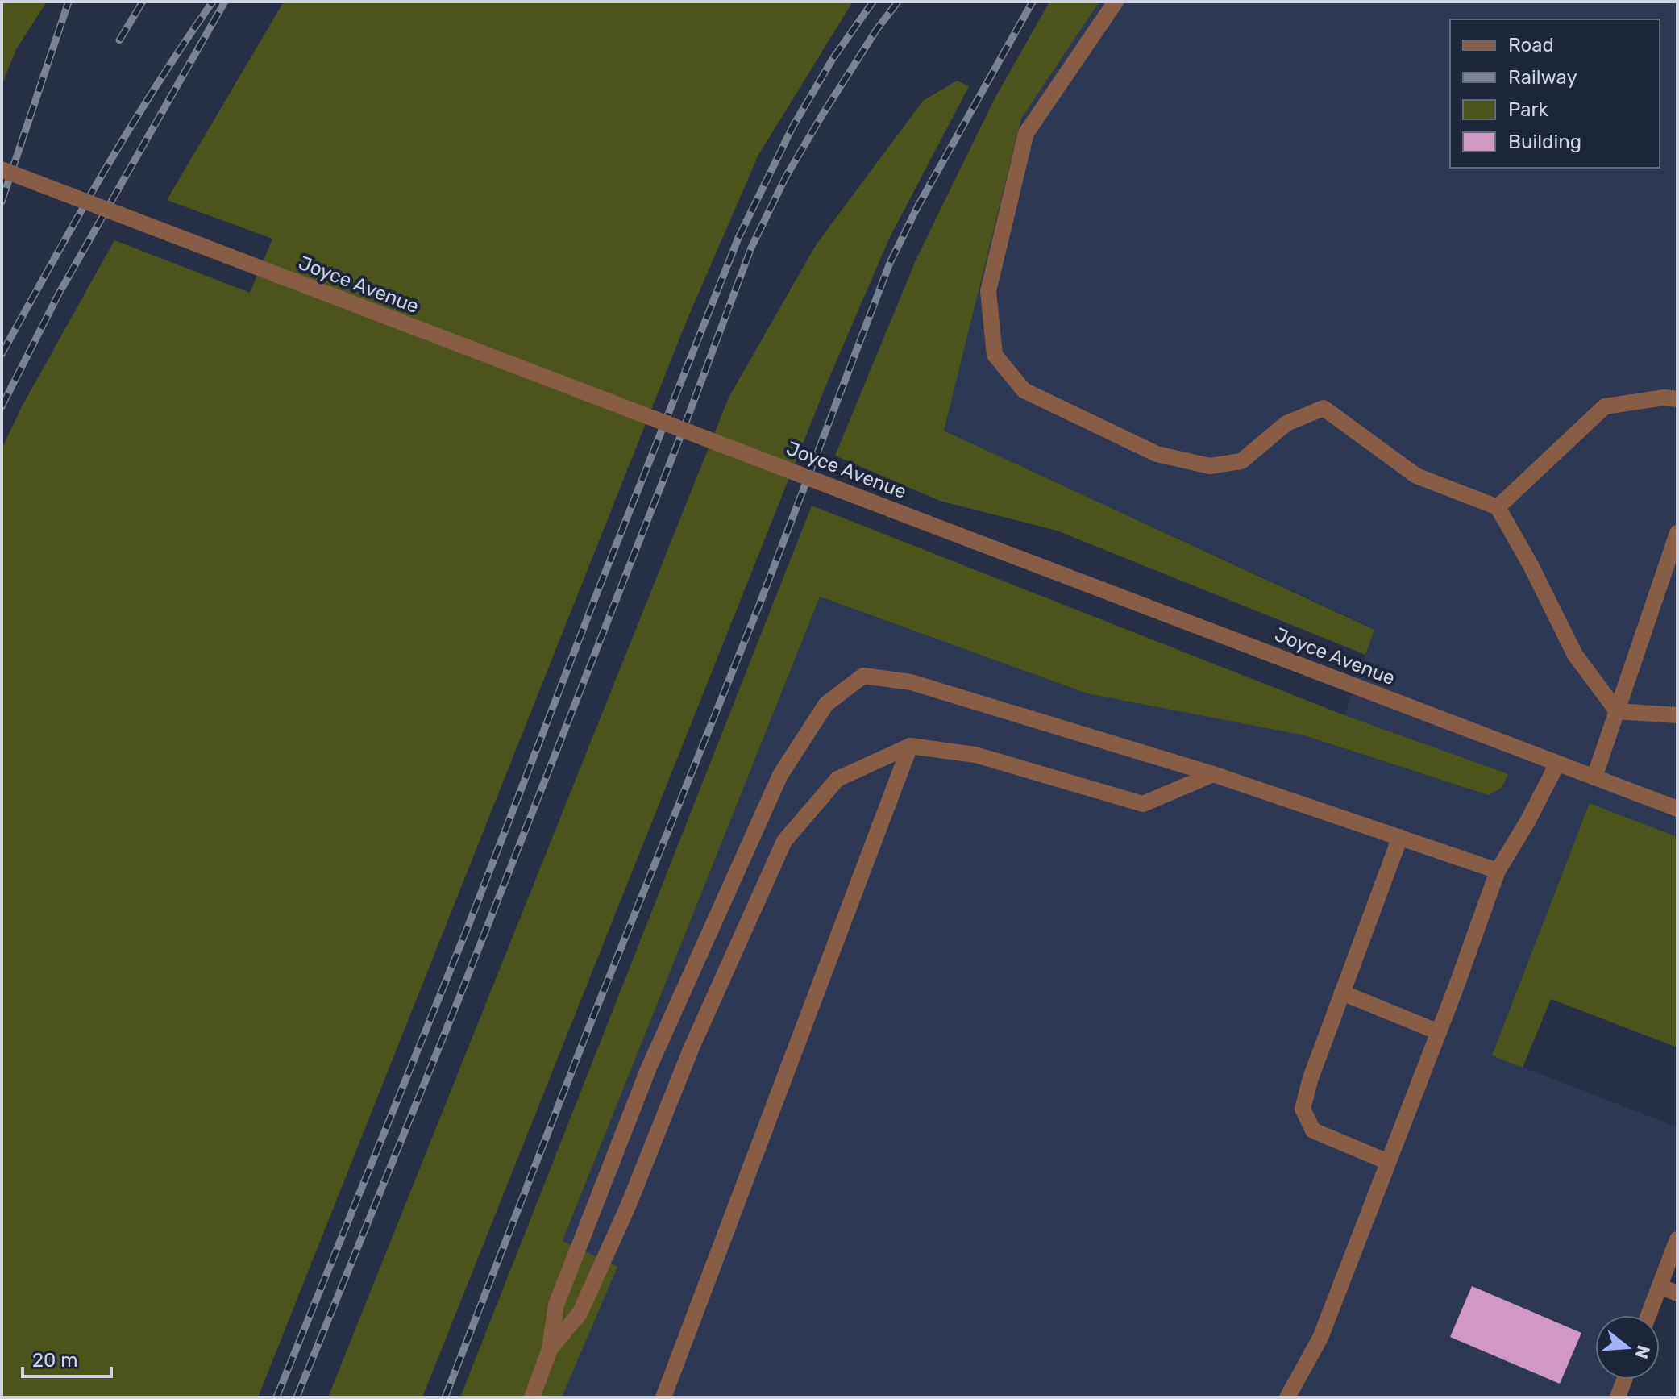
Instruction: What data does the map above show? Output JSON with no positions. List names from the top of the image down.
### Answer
{
  "streets": {
    "street": ["Joyce Avenue"]
  },
  "legend": [
    "Road",
    "Railway",
    "Park",
    "Building"
  ],
  "scale_bar": "20 m",
  "north": "right"
}
